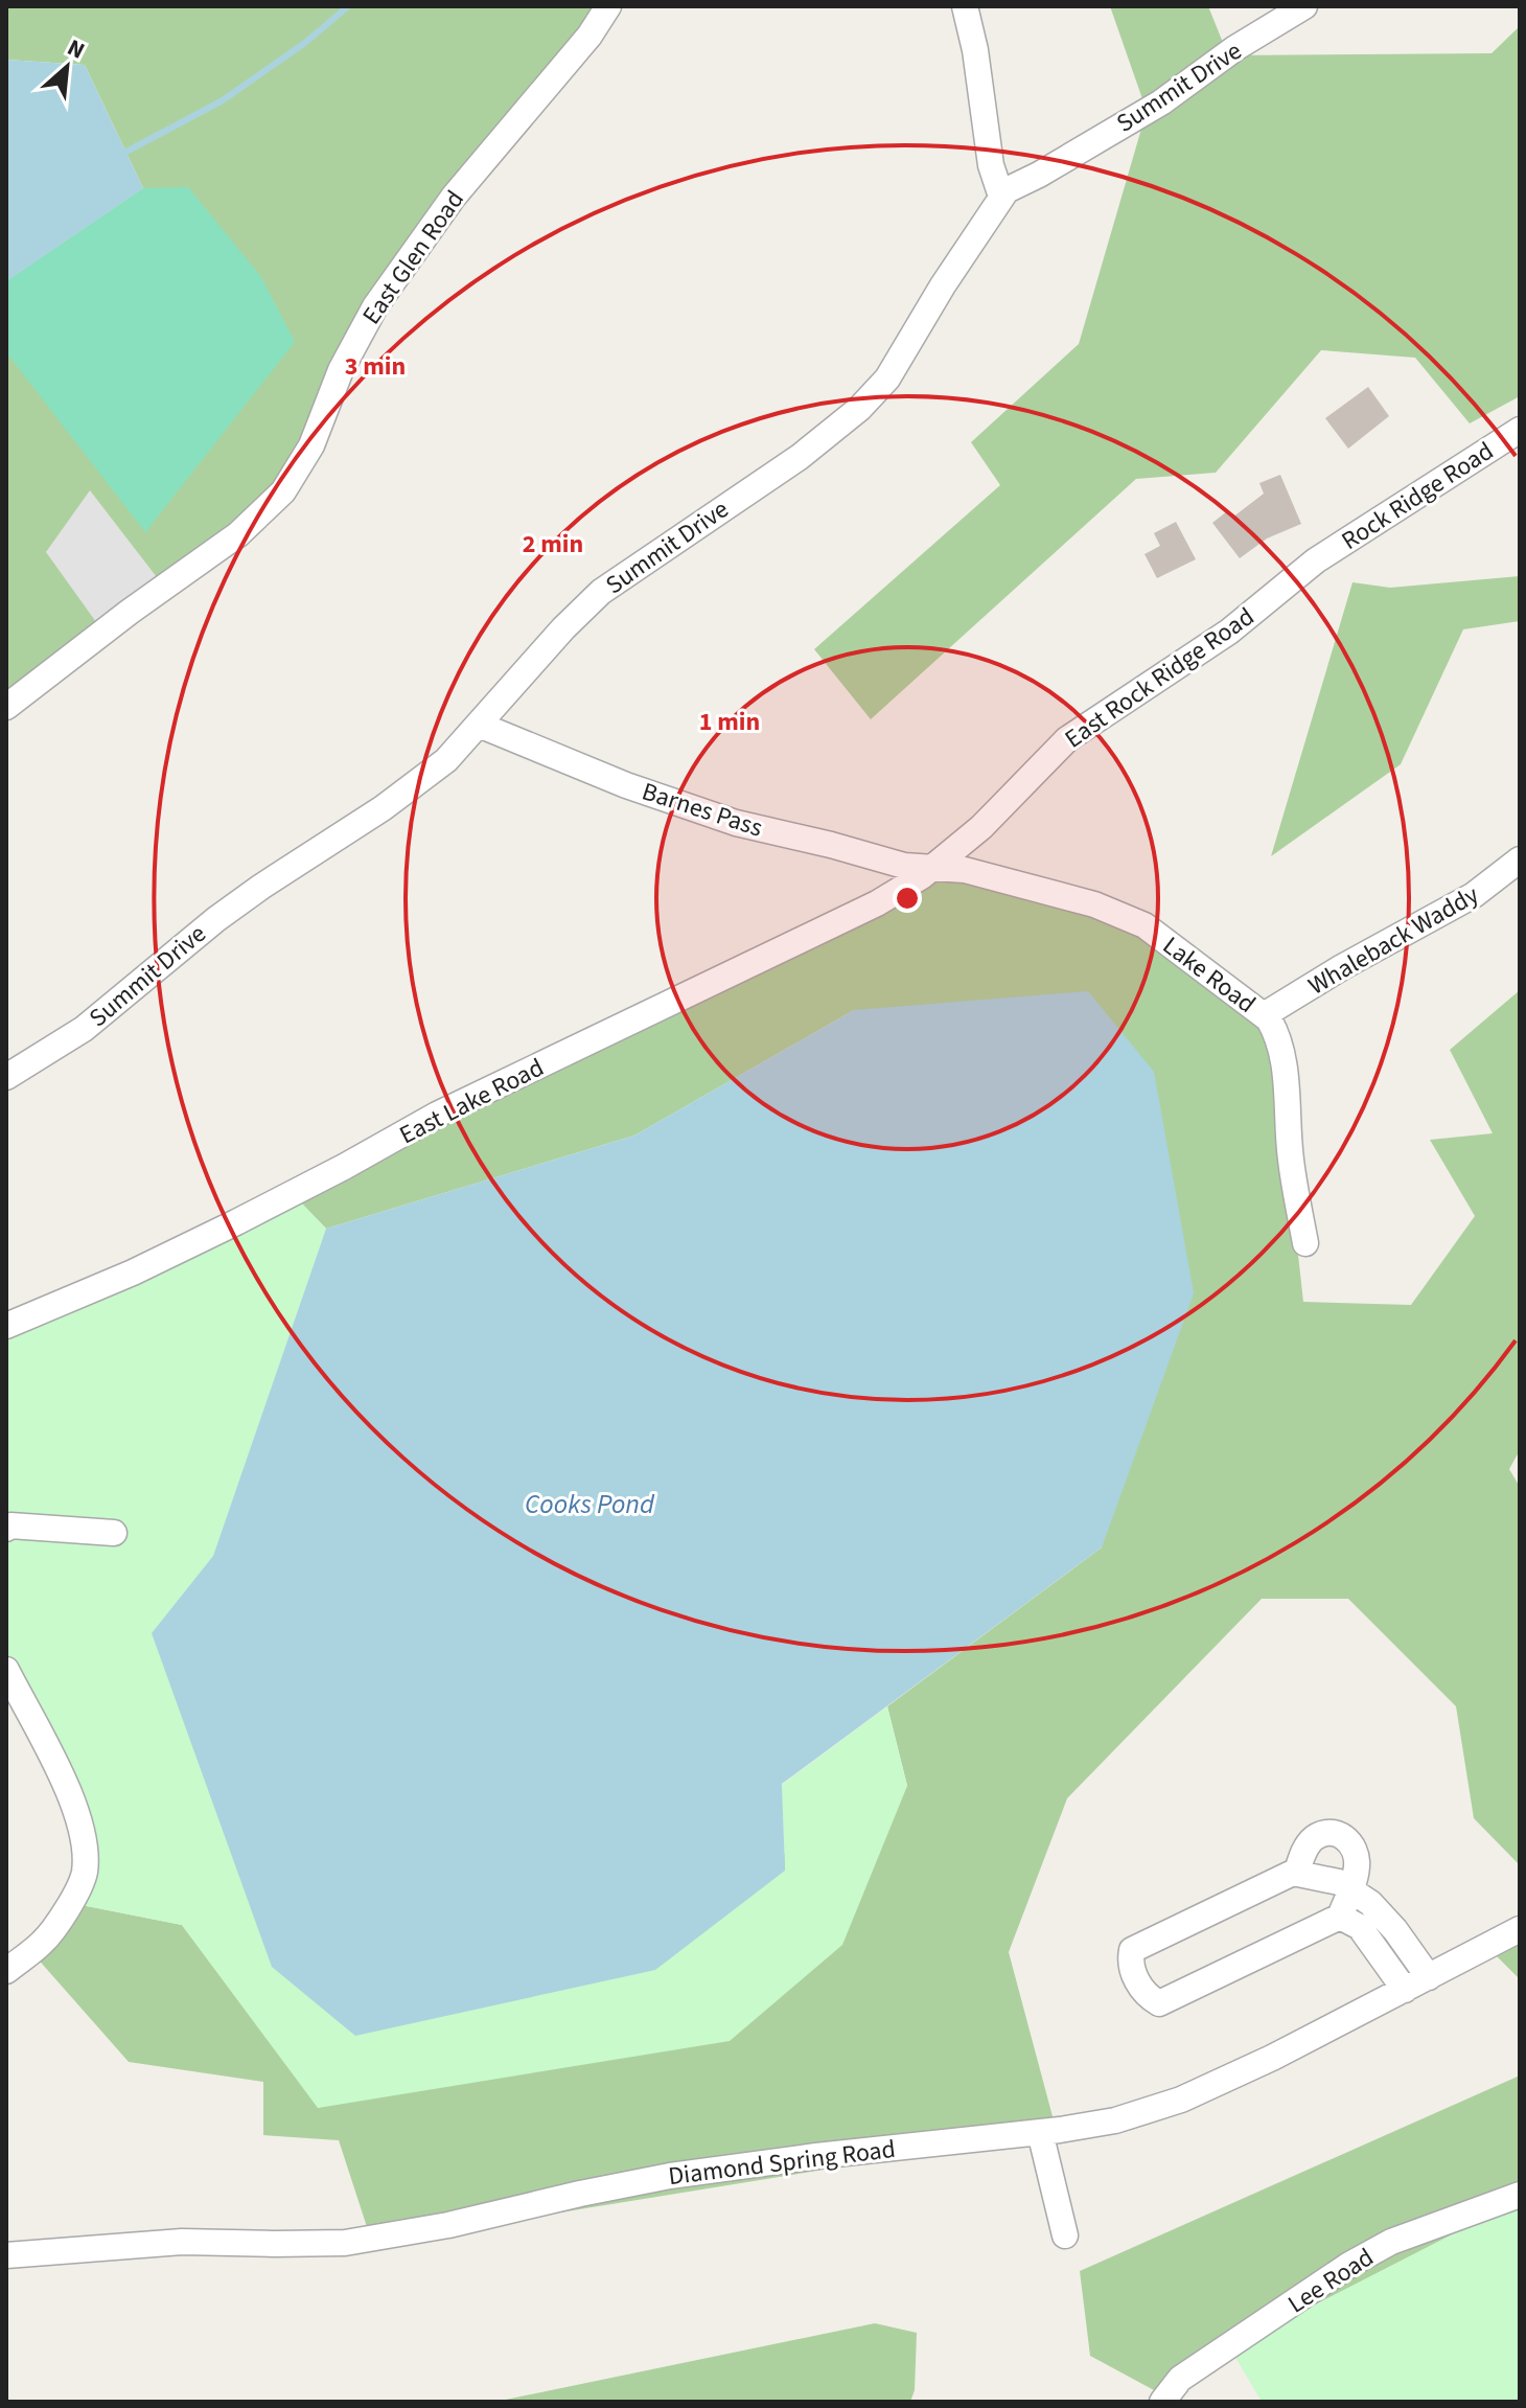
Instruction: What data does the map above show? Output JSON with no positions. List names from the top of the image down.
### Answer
{
  "streets": {
    "street": [
      "Summit Drive",
      "East Glen Road",
      "Rock Ridge Road",
      "East Rock Ridge Road",
      "Barnes Pass",
      "Whaleback Waddy",
      "Lake Road",
      "East Lake Road",
      "Diamond Spring Road",
      "Lee Road"
    ]
  },
  "crossings": [
    ["Summit Drive", "Barnes Pass"],
    ["Rock Ridge Road", "East Rock Ridge Road"],
    ["East Rock Ridge Road", "Barnes Pass"],
    ["East Rock Ridge Road", "Lake Road"],
    ["East Rock Ridge Road", "East Lake Road"],
    ["Barnes Pass", "Lake Road"],
    ["Barnes Pass", "East Lake Road"],
    ["Whaleback Waddy", "Lake Road"],
    ["Lake Road", "East Lake Road"]
  ],
  "water": ["Cooks Pond"],
  "north": "top right",
  "rings": ["3 min", "2 min", "1 min"]
}
